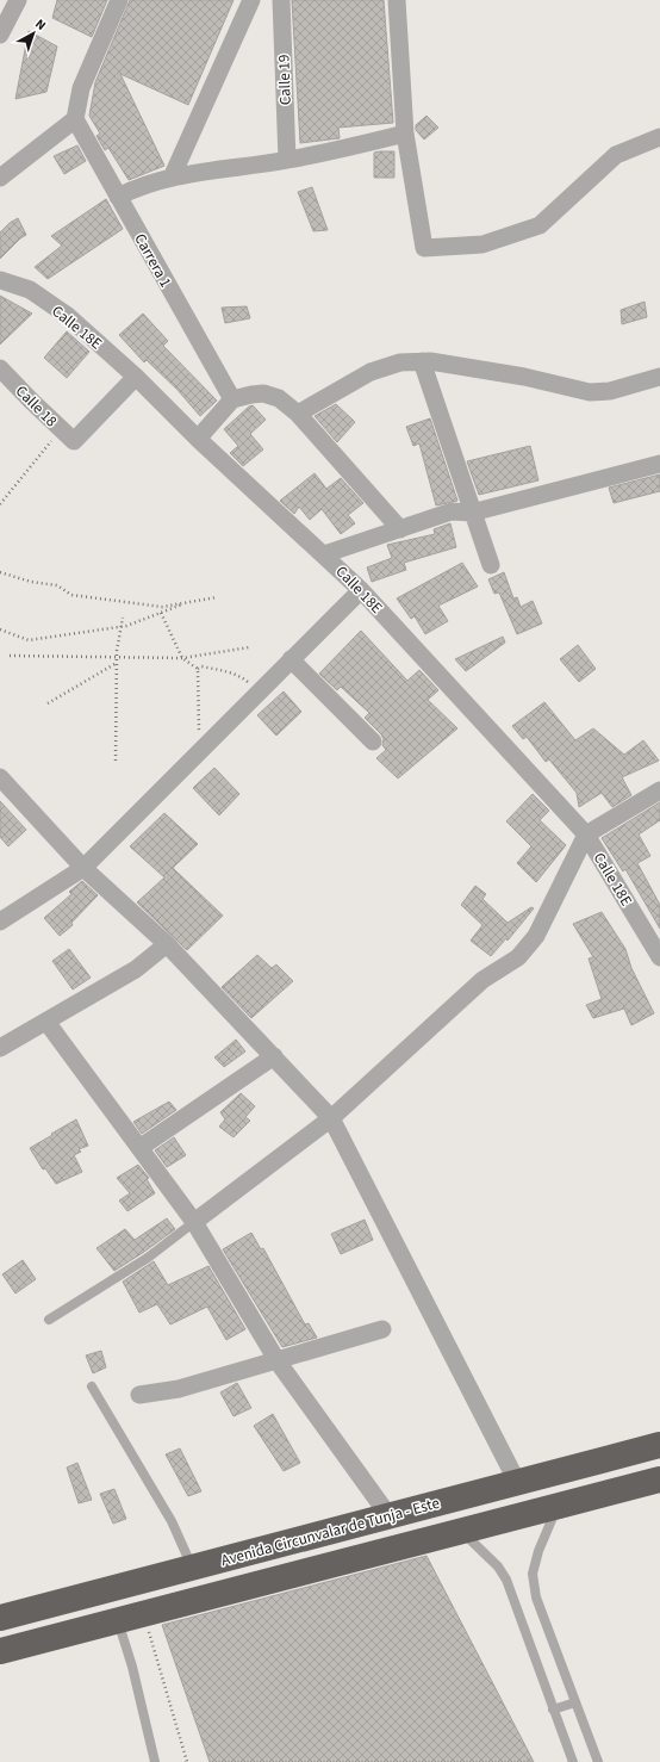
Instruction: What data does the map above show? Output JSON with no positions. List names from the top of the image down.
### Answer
{
  "streets": {
    "highway": ["Avenida Circunvalar de Tunja - Este"],
    "street": [
      "Calle 19",
      "Carrera 1",
      "Calle 18E",
      "Calle 18"
    ]
  },
  "north": "top right"
}
